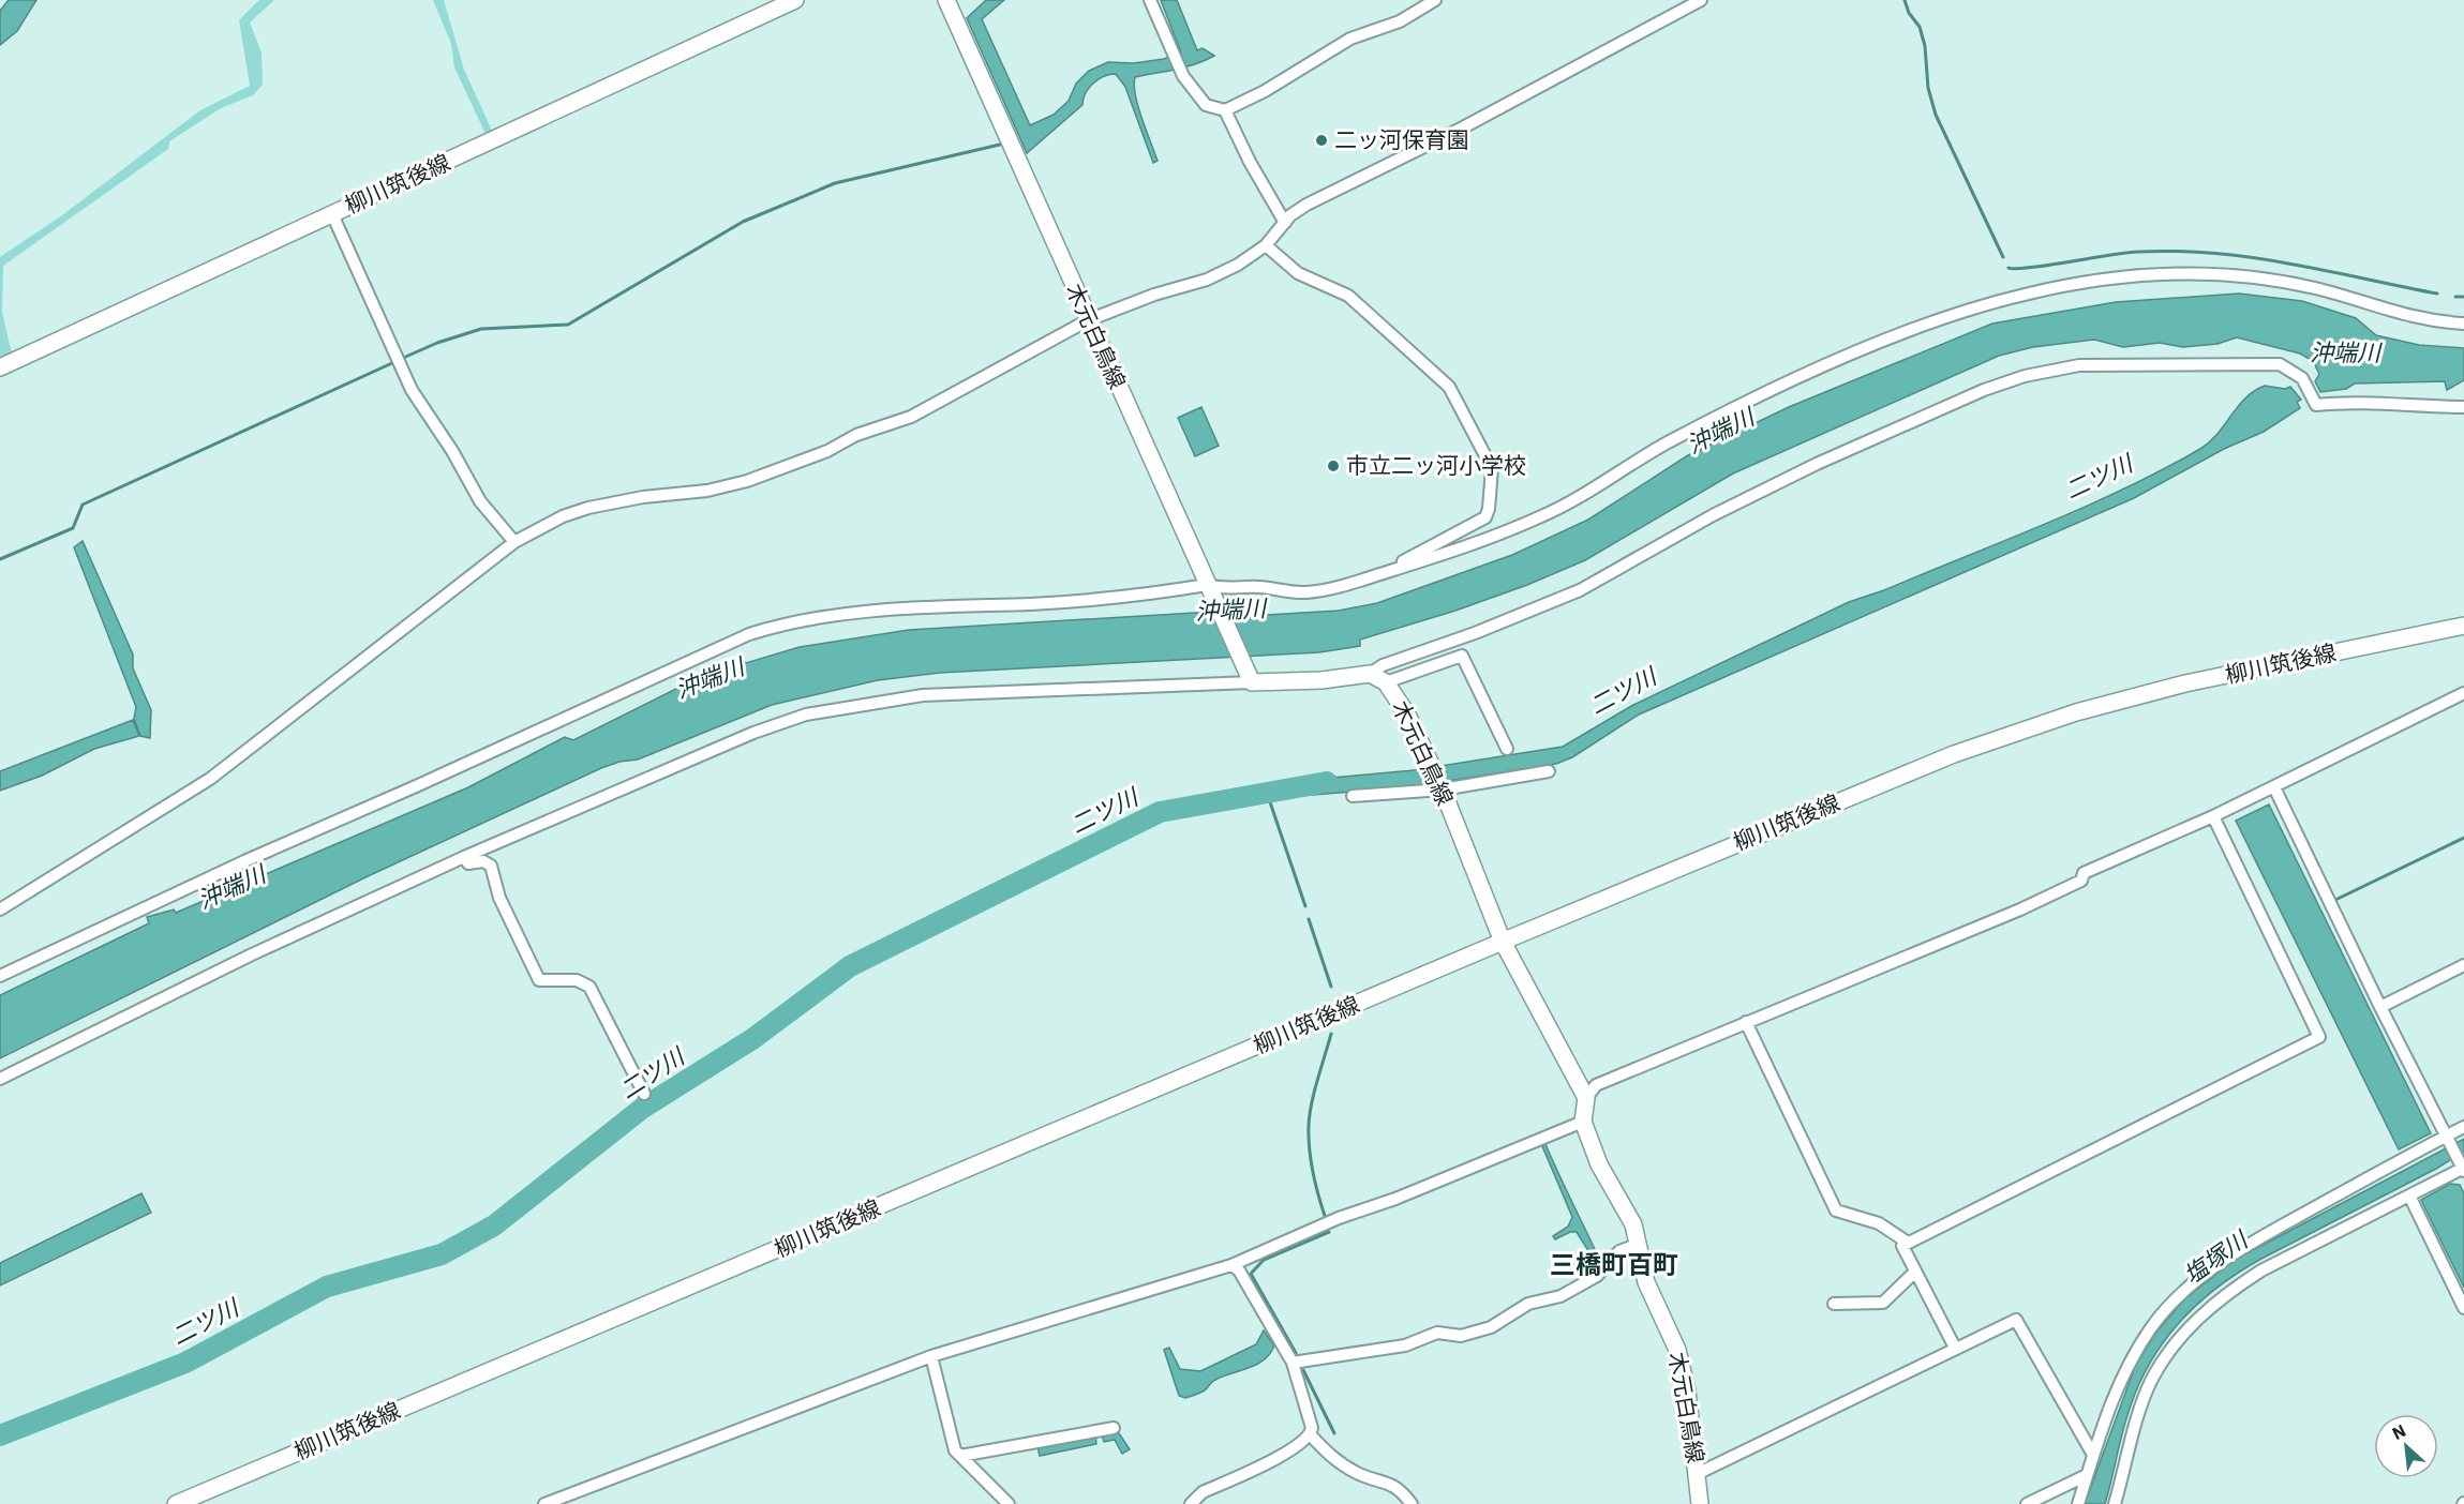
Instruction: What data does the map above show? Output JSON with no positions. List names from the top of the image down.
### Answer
{
  "streets": {
    "main road": ["柳川筑後線", "木元白鳥線"]
  },
  "crossings": [
    ["柳川筑後線", "木元白鳥線"]
  ],
  "districts": ["三橋町百町"],
  "water": ["沖端川", "二ツ川", "塩塚川"],
  "places": ["二ッ河保育園", "市立二ッ河小学校"],
  "north": "top left"
}
